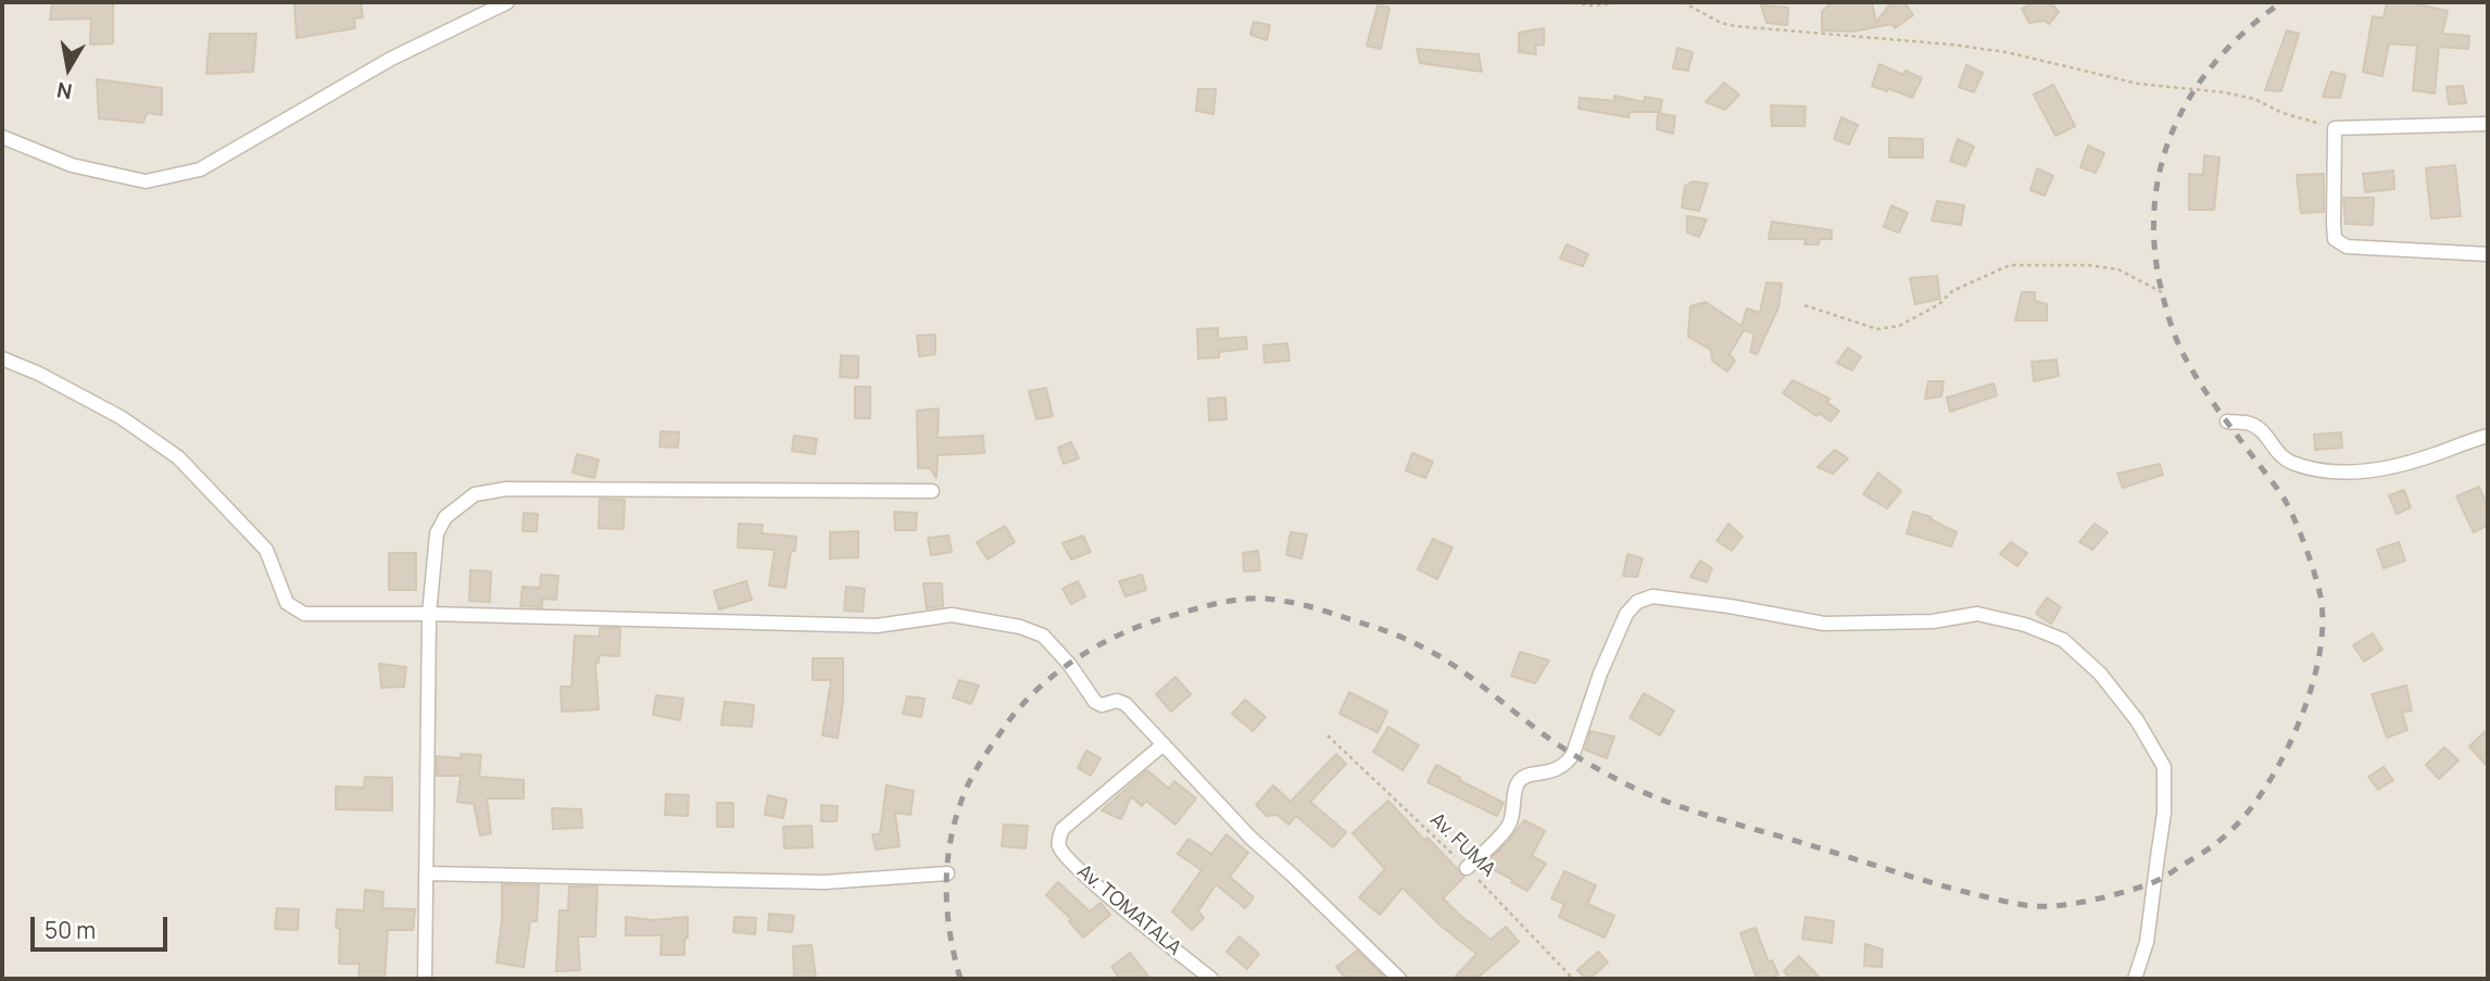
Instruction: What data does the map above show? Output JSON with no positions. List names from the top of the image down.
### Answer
{
  "streets": {
    "street": ["Av. TOMATALA"],
    "path": ["Av. FUMA"]
  },
  "scale_bar": "50 m",
  "north": "bottom"
}
